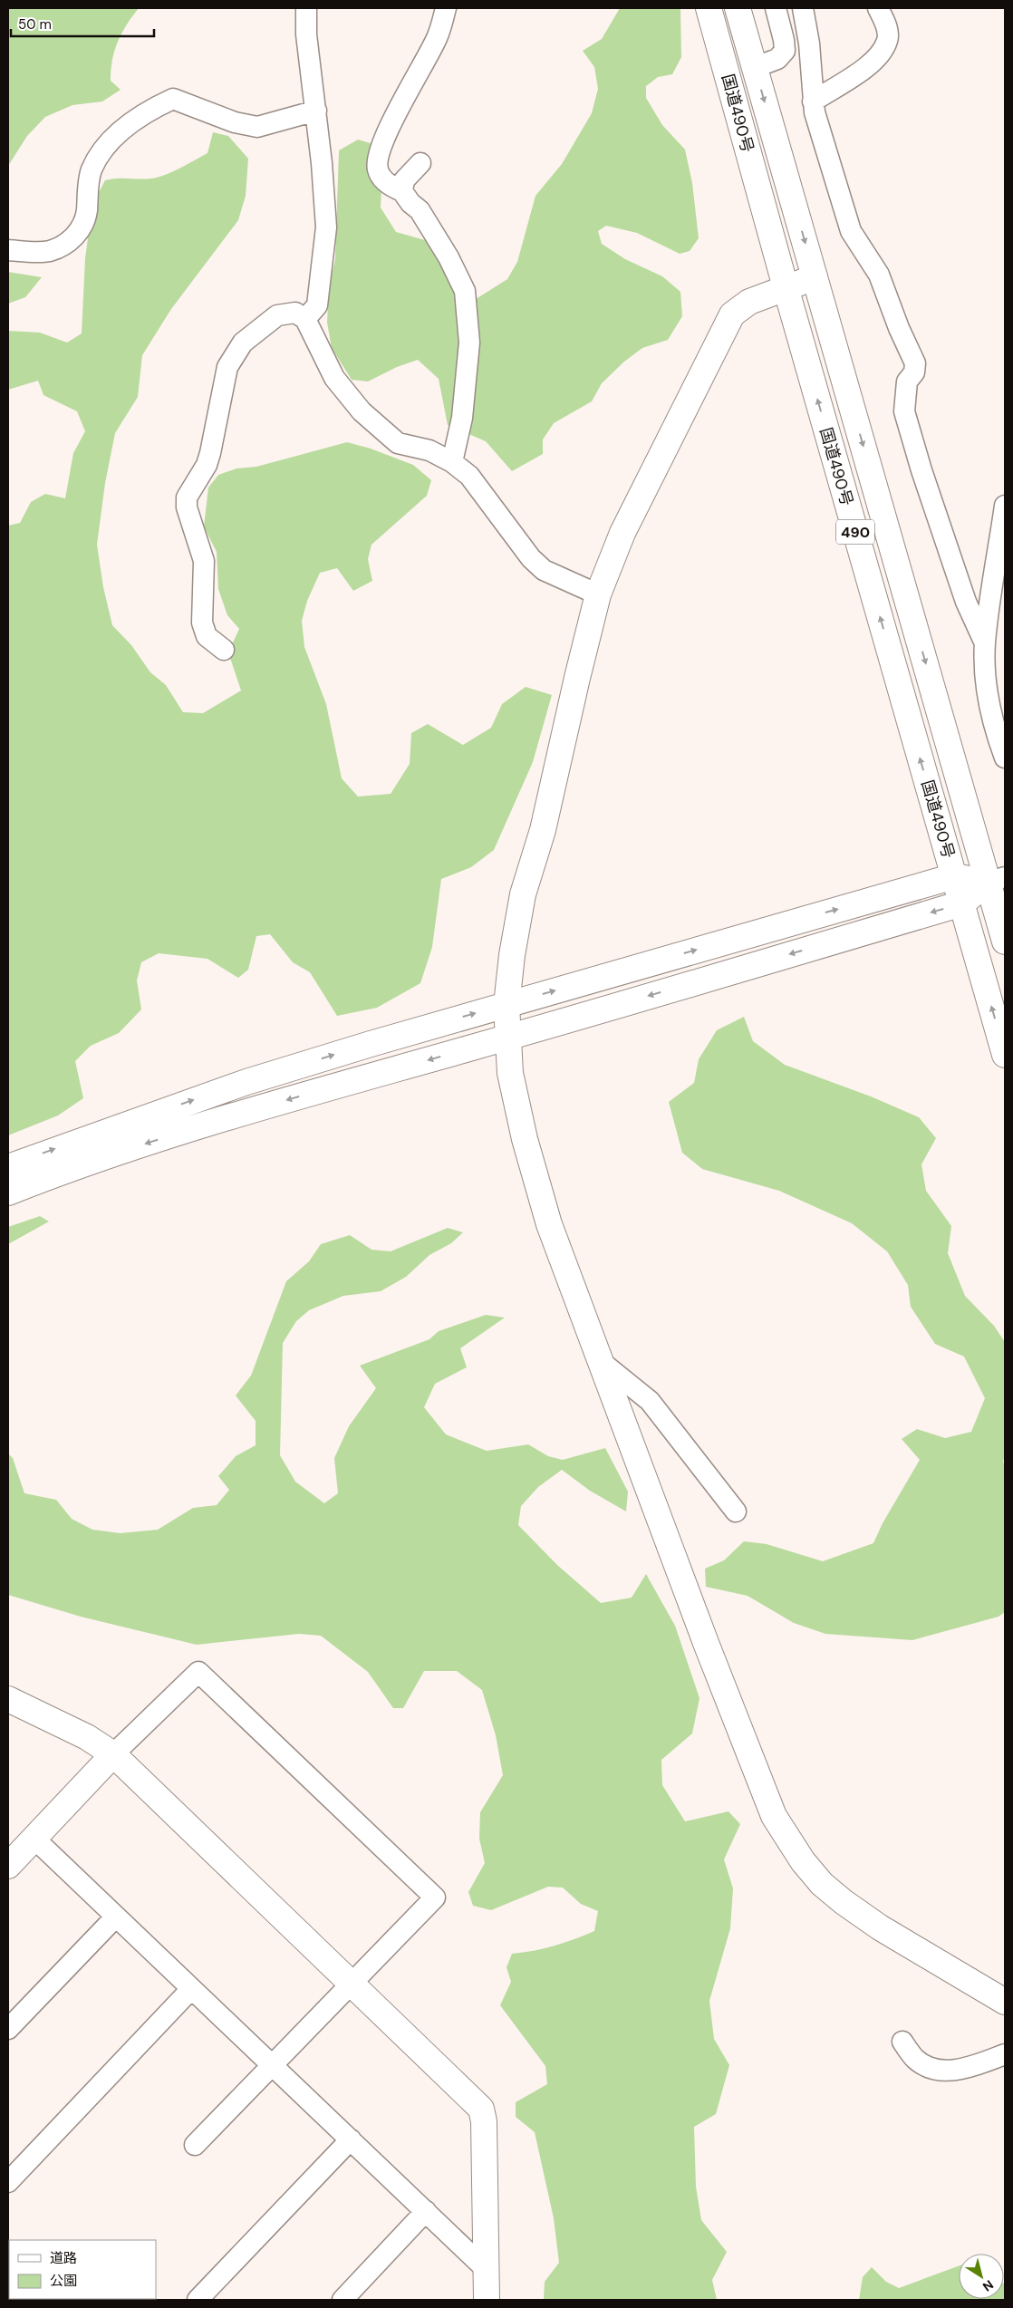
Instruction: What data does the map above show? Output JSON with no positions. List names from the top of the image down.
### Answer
{
  "streets": {
    "main road": ["国道490号", "490"]
  },
  "legend": ["道路", "公園"],
  "scale_bar": "50 m",
  "north": "bottom right"
}
